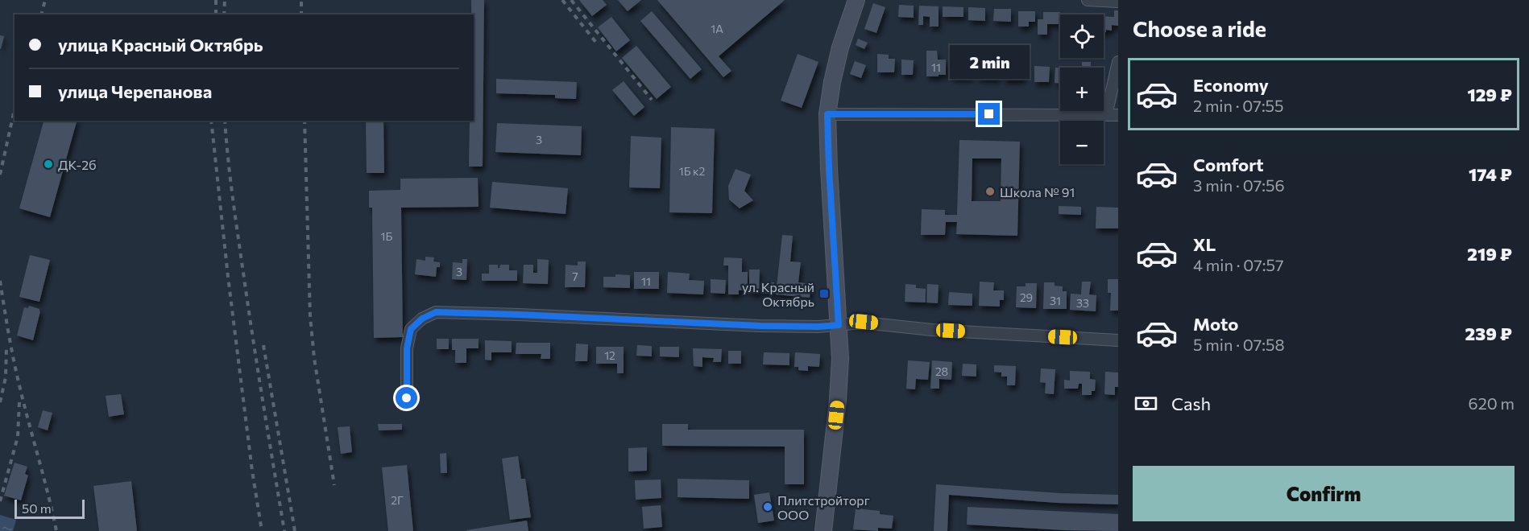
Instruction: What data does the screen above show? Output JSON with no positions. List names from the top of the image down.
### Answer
{
  "places": {
    "other": ["ДК-2б", "Школа № 91", "Плитстройторг ООО"],
    "transit": ["ул. Красный Октябрь"]
  },
  "house_numbers": [
    "1А",
    "11",
    "3",
    "1Б к2",
    "1Б",
    "3",
    "7",
    "11",
    "29",
    "31",
    "33",
    "12",
    "28",
    "2Г"
  ],
  "scale_bar": "50 m",
  "page": {
    "heading": "Choose a ride",
    "map_buttons": ["+", "−"],
    "banner": ["улица Красный Октябрь", "улица Черепанова"],
    "bubble": "2 min",
    "list": [
      {
        "name": "Economy",
        "note": "2 min · 07:55",
        "value": "129 ₽"
      },
      {
        "name": "Comfort",
        "note": "3 min · 07:56",
        "value": "174 ₽"
      },
      {
        "name": "XL",
        "note": "4 min · 07:57",
        "value": "219 ₽"
      },
      {
        "name": "Moto",
        "note": "5 min · 07:58",
        "value": "239 ₽"
      }
    ],
    "pay": ["Cash", "620 m"],
    "buttons": "Confirm",
    "scale": "50 m"
  }
}
